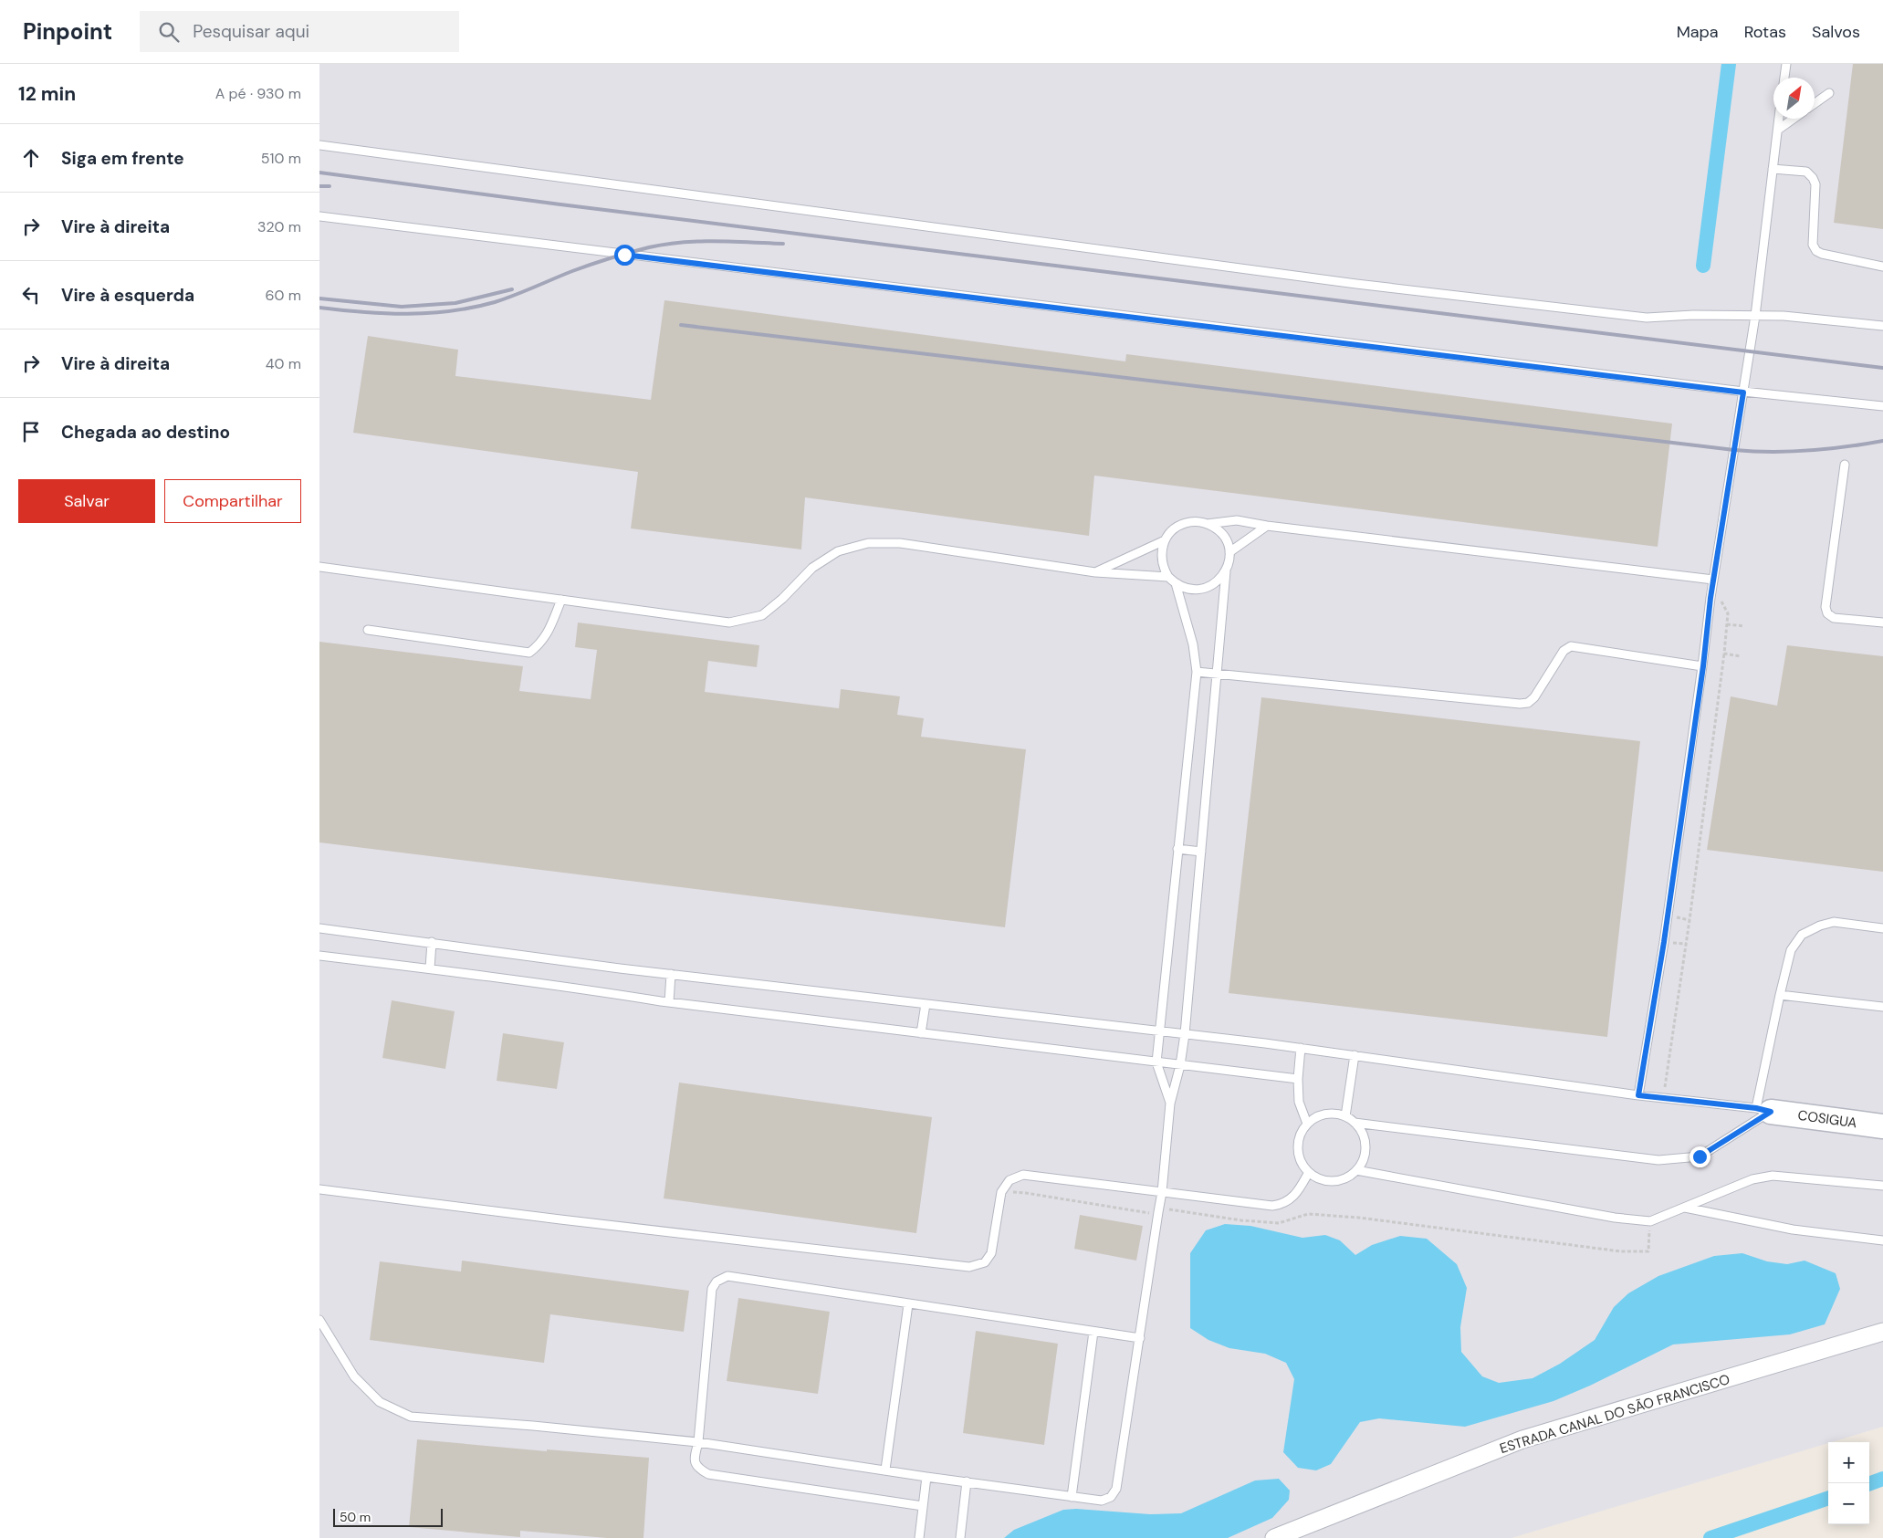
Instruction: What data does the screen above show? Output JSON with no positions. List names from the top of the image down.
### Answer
{
  "streets": {
    "street": ["COSIGUA", "ESTRADA CANAL DO SÃO FRANCISCO"]
  },
  "scale_bar": "50 m",
  "north": "top right",
  "page": {
    "header": "Pinpoint",
    "search": "Pesquisar aqui",
    "nav": ["Mapa", "Rotas", "Salvos"],
    "heading": ["12 min", "A pé · 930 m"],
    "list": [
      ["Siga em frente", "510 m"],
      ["Vire à direita", "320 m"],
      ["Vire à esquerda", "60 m"],
      ["Vire à direita", "40 m"],
      "Chegada ao destino"
    ],
    "buttons": ["Salvar", "Compartilhar"],
    "map_buttons": ["+", "−"],
    "scale": "50 m"
  }
}
